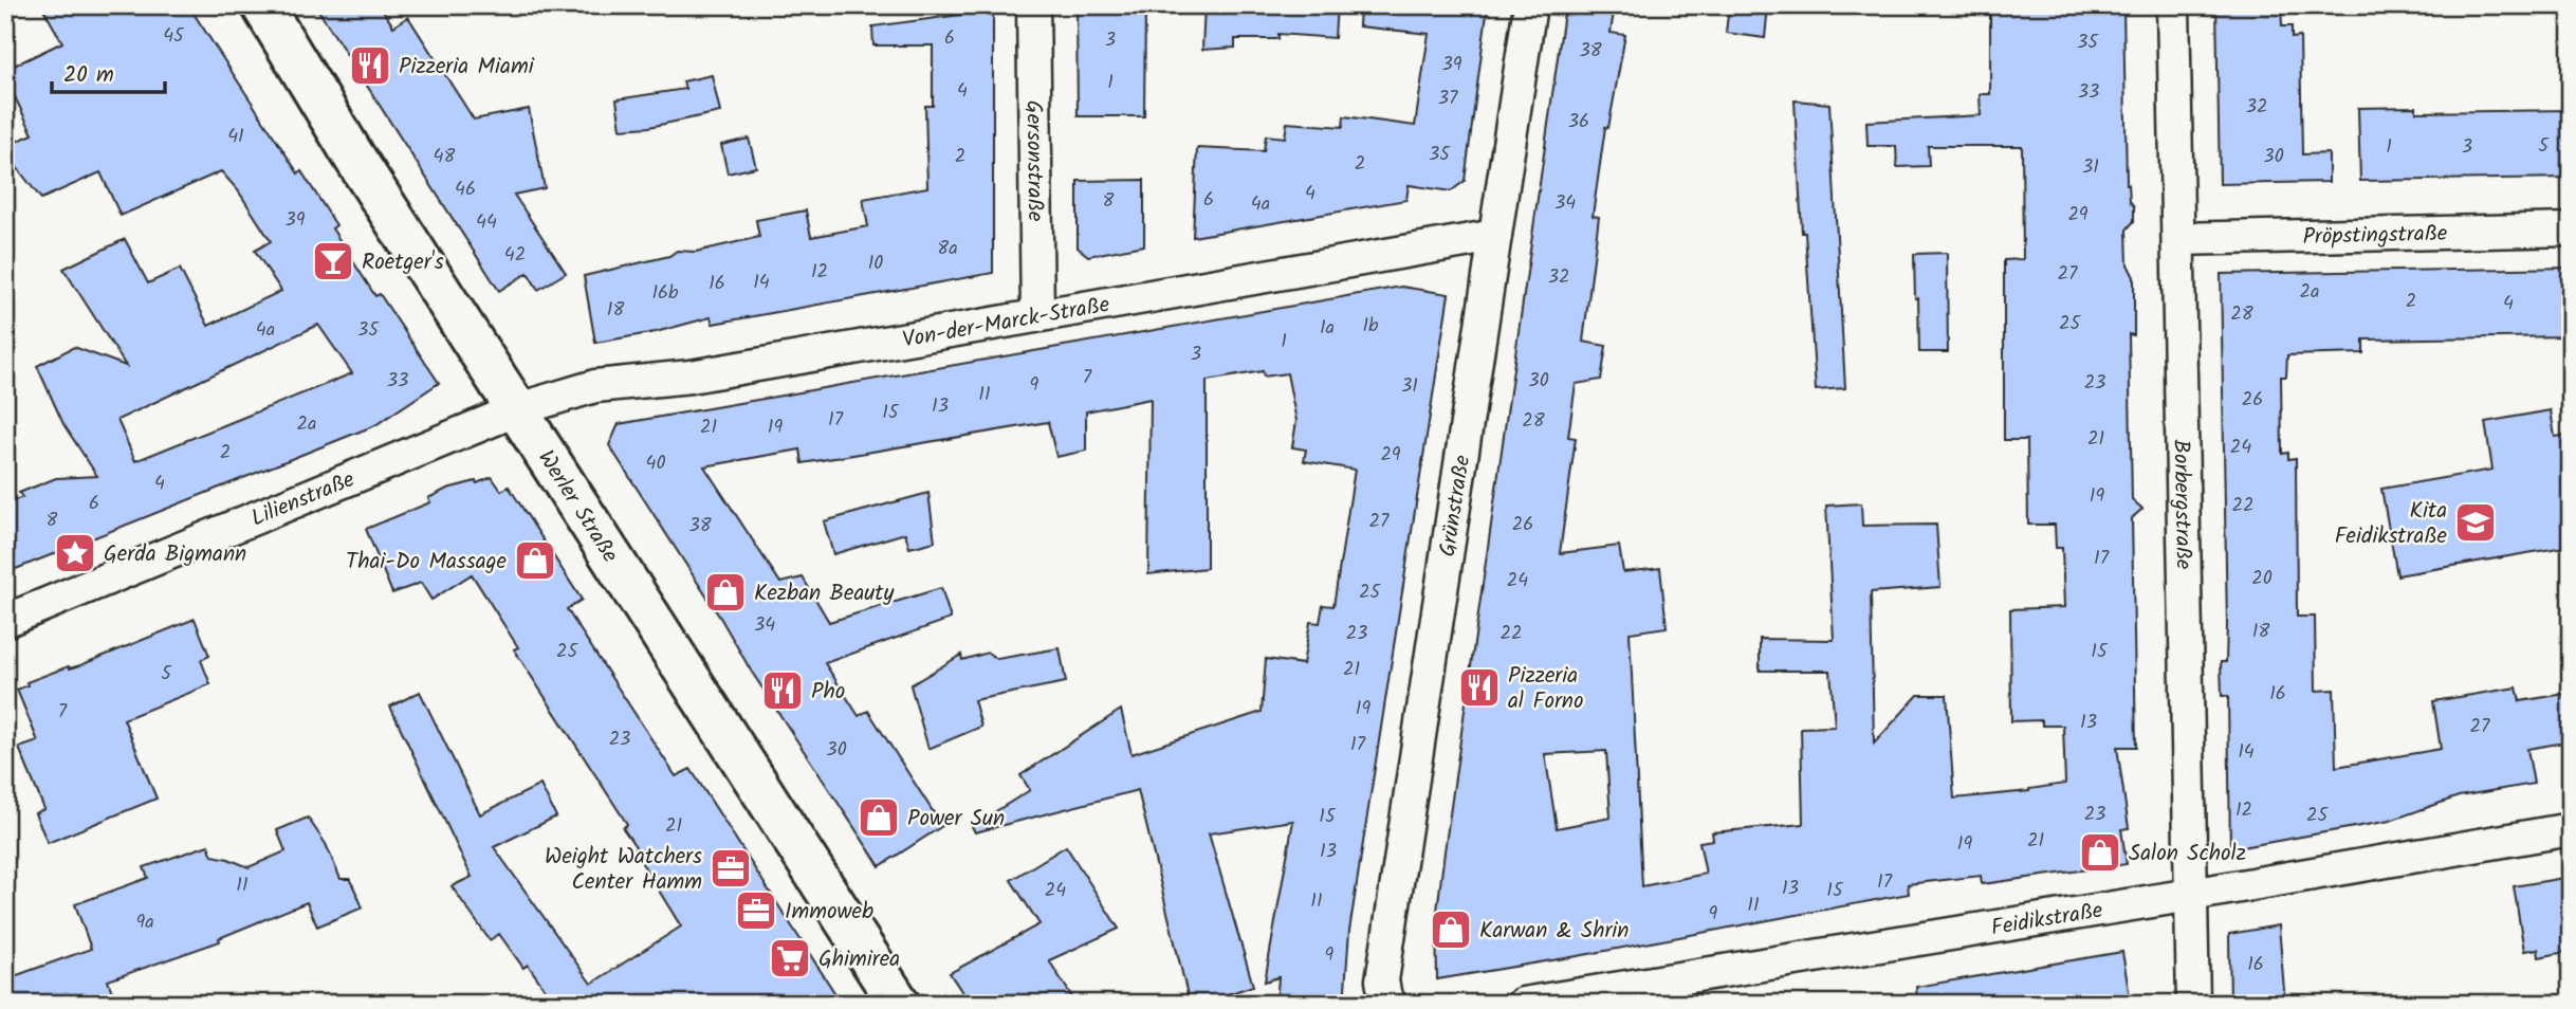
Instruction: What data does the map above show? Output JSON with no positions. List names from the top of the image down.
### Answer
{
  "streets": {
    "main road": ["Werler Straße"],
    "street": [
      "Gersonstraße",
      "Pröpstingstraße",
      "Von-der-Marck-Straße",
      "Lilienstraße",
      "Borbergstraße",
      "Grünstraße",
      "Feidikstraße"
    ]
  },
  "crossings": [
    ["Gersonstraße", "Von-der-Marck-Straße"],
    ["Pröpstingstraße", "Borbergstraße"],
    ["Von-der-Marck-Straße", "Lilienstraße"],
    ["Von-der-Marck-Straße", "Werler Straße"],
    ["Von-der-Marck-Straße", "Grünstraße"],
    ["Lilienstraße", "Werler Straße"],
    ["Borbergstraße", "Feidikstraße"]
  ],
  "places": {
    "restaurant": ["Pizzeria Miami", "Pizzeria al Forno", "Pho"],
    "bar": ["Roetger's"],
    "school or university": ["Kita Feidikstraße"],
    "place": ["Gerda Bigmann"],
    "shop": [
      "Thai-Do Massage",
      "Kezban Beauty",
      "Power Sun",
      "Salon Scholz",
      "Karwan & Shrin"
    ],
    "office": ["Weight Watchers Center Hamm", "Immoweb"],
    "supermarket": ["Ghimirea"]
  },
  "house_numbers": [
    "45",
    "6",
    "3",
    "35",
    "38",
    "39",
    "1",
    "4",
    "33",
    "37",
    "32",
    "36",
    "41",
    "5",
    "1",
    "3",
    "35",
    "48",
    "2",
    "30",
    "2",
    "31",
    "46",
    "4",
    "6",
    "8",
    "34",
    "4a",
    "29",
    "39",
    "44",
    "8a",
    "42",
    "10",
    "12",
    "27",
    "32",
    "14",
    "16",
    "2a",
    "16b",
    "2",
    "4",
    "18",
    "28",
    "25",
    "1b",
    "1a",
    "4a",
    "35",
    "1",
    "3",
    "7",
    "33",
    "30",
    "23",
    "9",
    "31",
    "11",
    "26",
    "13",
    "15",
    "17",
    "28",
    "2a",
    "21",
    "19",
    "21",
    "24",
    "2",
    "29",
    "40",
    "4",
    "19",
    "6",
    "22",
    "8",
    "27",
    "26",
    "38",
    "17",
    "20",
    "24",
    "25",
    "34",
    "18",
    "23",
    "22",
    "25",
    "15",
    "21",
    "5",
    "16",
    "19",
    "7",
    "13",
    "27",
    "23",
    "17",
    "30",
    "14",
    "12",
    "23",
    "25",
    "15",
    "21",
    "21",
    "19",
    "13",
    "17",
    "11",
    "13",
    "24",
    "15",
    "11",
    "11",
    "9",
    "9a",
    "9",
    "16"
  ],
  "scale_bar": "20 m"
}
